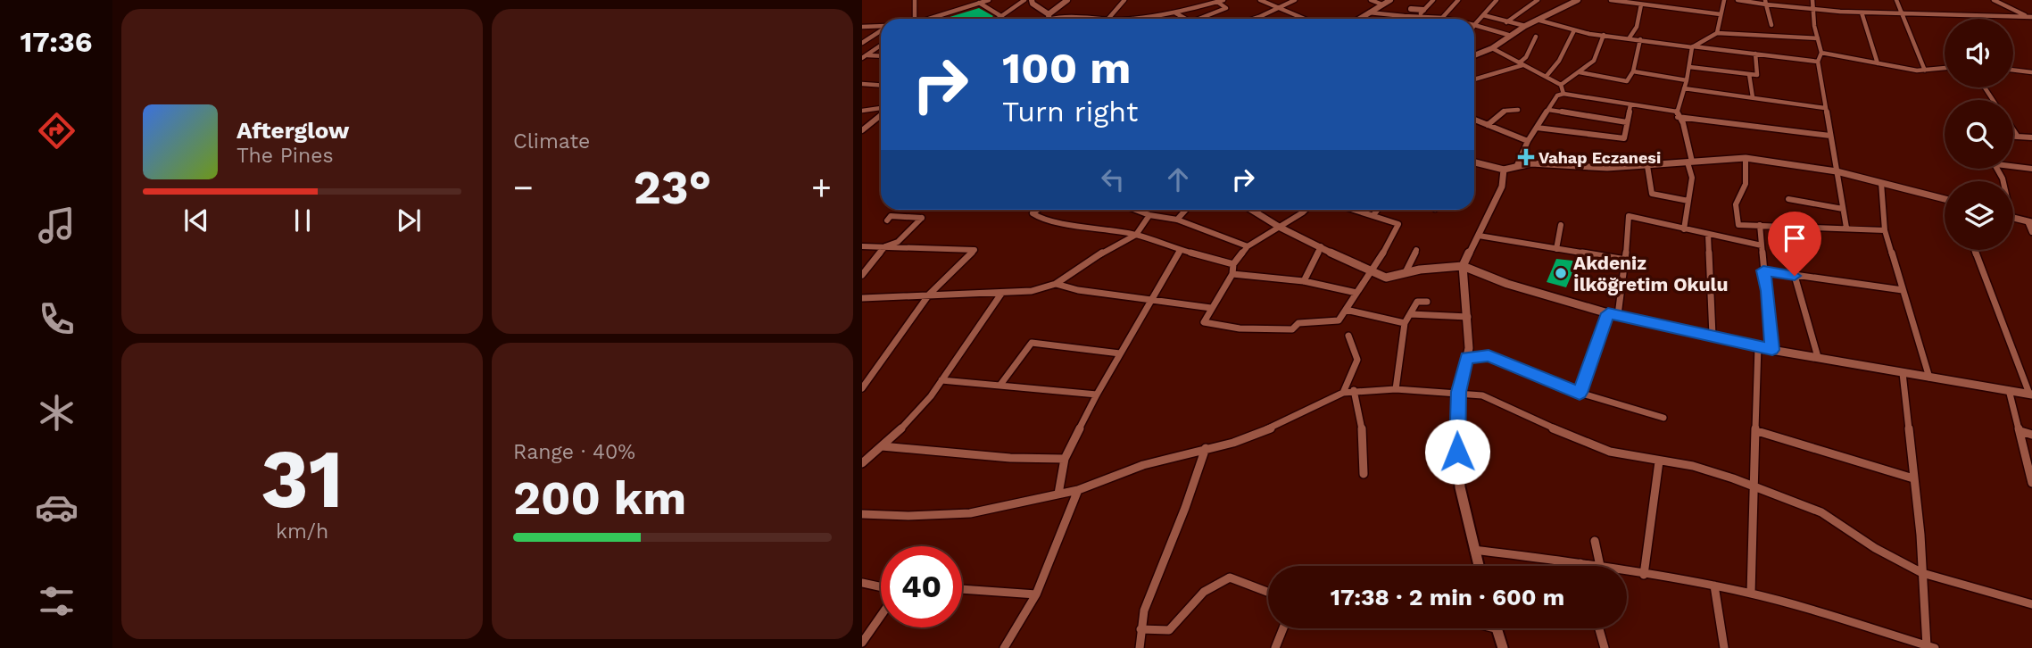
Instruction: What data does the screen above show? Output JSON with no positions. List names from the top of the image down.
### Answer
{
  "places": {
    "health": ["Vahap Eczanesi"],
    "other": ["Akdeniz İlköğretim Okulu"]
  },
  "page": {
    "tabs": "17:36",
    "tile": [
      "Climate",
      ["31", "km/h"],
      ["Range · 40%", "200 km"]
    ],
    "turn": ["100 m", "Turn right"],
    "song": ["Afterglow", "The Pines"],
    "heat": ["−", "23°", "+"],
    "limit": "40",
    "trip": "17:38 · 2 min · 600 m"
  }
}
